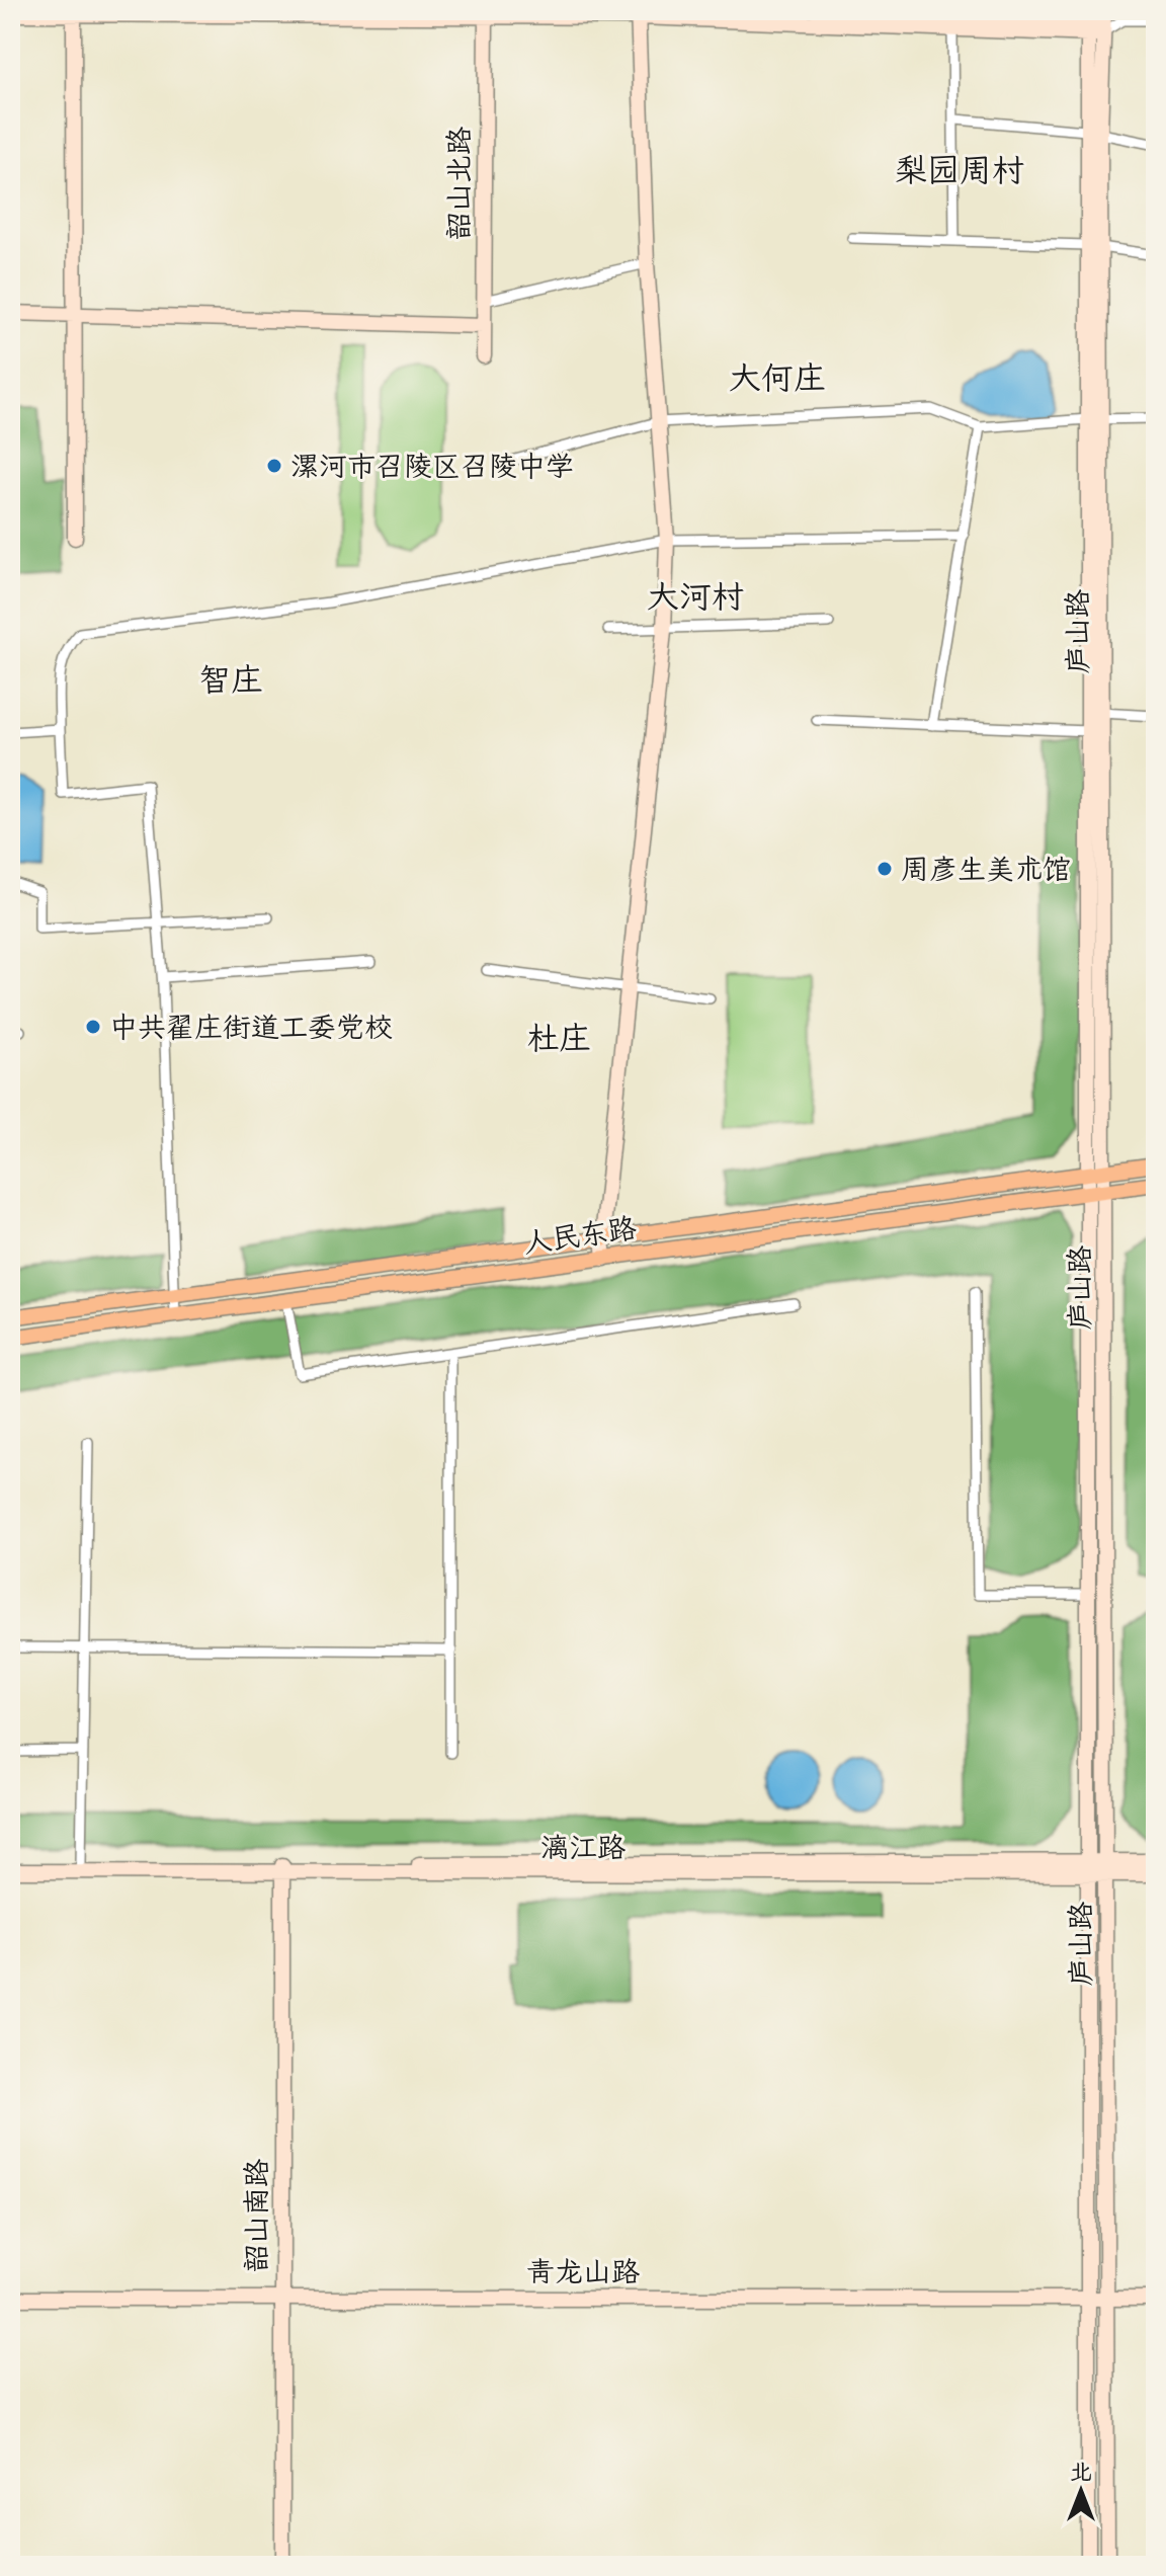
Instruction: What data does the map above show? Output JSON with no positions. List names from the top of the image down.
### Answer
{
  "streets": {
    "main road": ["人民东路"],
    "street": [
      "韶山北路",
      "庐山路",
      "漓江路",
      "韶山南路",
      "青龙山路"
    ]
  },
  "crossings": [
    ["庐山路", "人民东路"],
    ["庐山路", "漓江路"],
    ["庐山路", "青龙山路"],
    ["漓江路", "韶山南路"],
    ["韶山南路", "青龙山路"]
  ],
  "districts": [
    "梨园周村",
    "大何庄",
    "大河村",
    "智庄",
    "杜庄"
  ],
  "places": ["漯河市召陵区召陵中学", "周彦生美术馆", "中共翟庄街道工委党校"],
  "north": "top"
}
